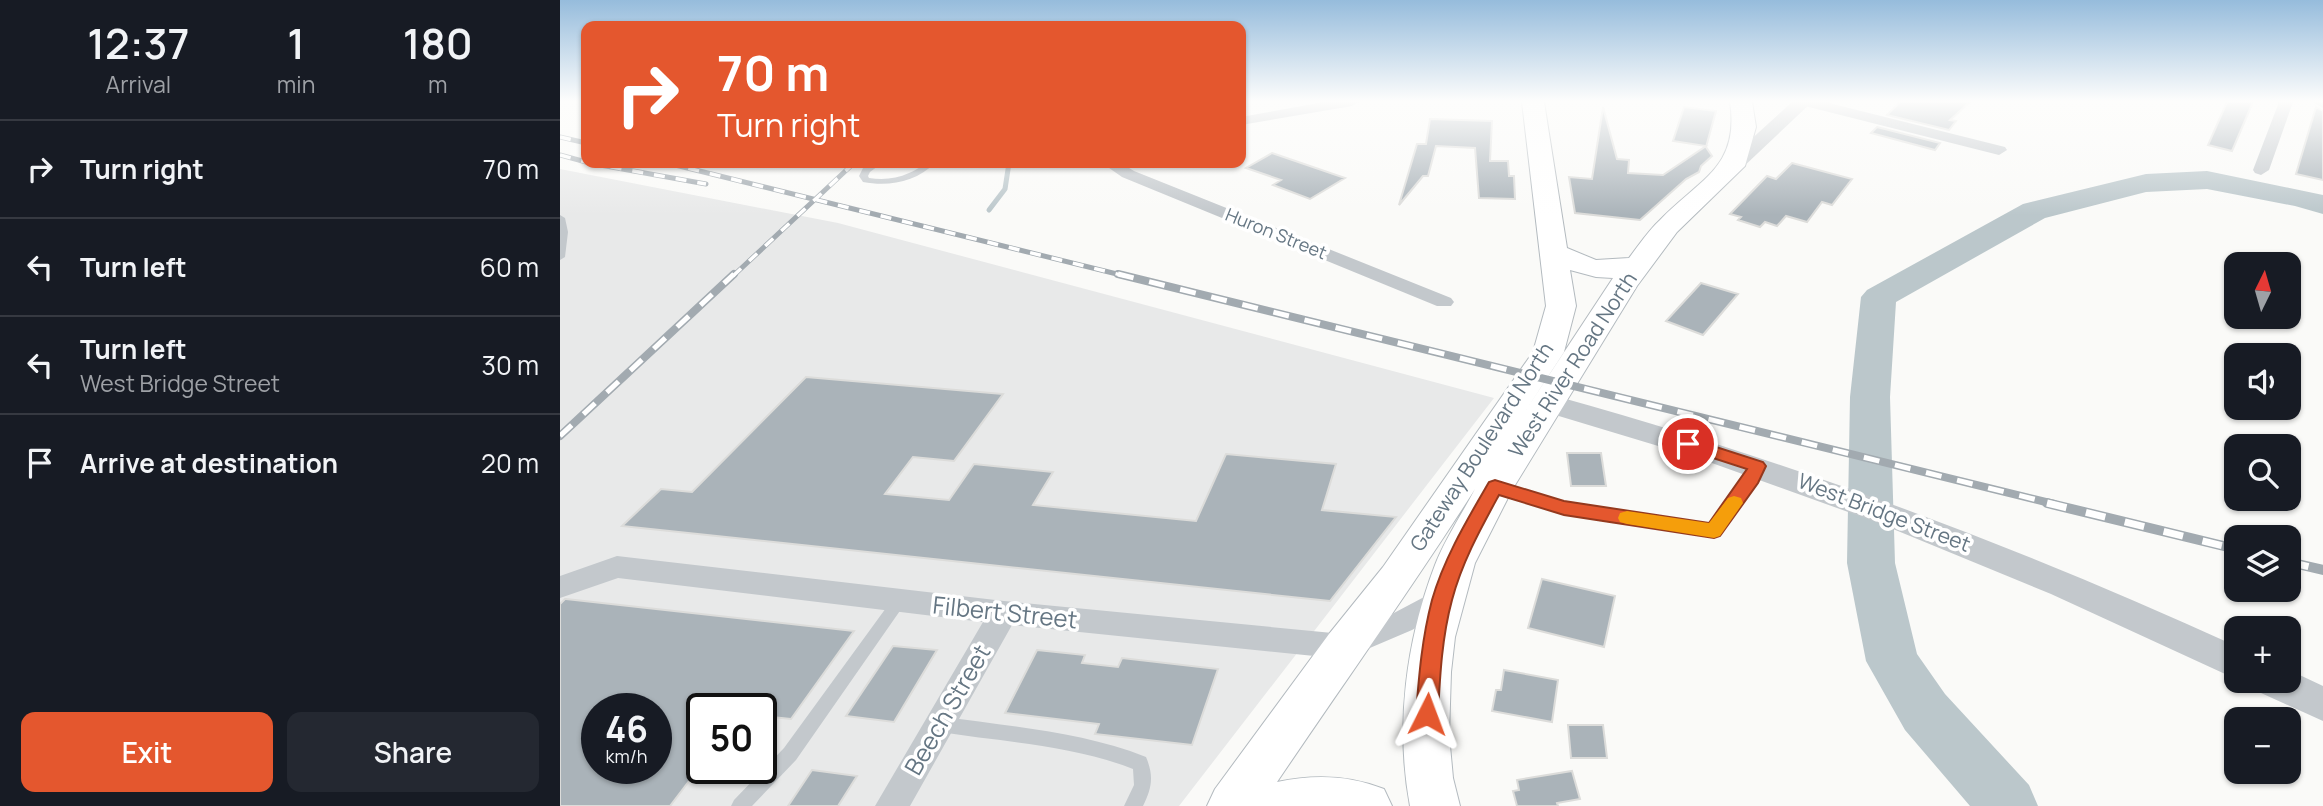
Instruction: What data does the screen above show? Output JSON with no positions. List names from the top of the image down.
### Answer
{
  "streets": {
    "main road": ["West River Road North", "Gateway Boulevard North"],
    "street": [
      "Huron Street",
      "West Bridge Street",
      "Filbert Street",
      "Beech Street"
    ]
  },
  "crossings": [
    ["West River Road North", "Gateway Boulevard North"],
    ["West River Road North", "West Bridge Street"],
    ["Gateway Boulevard North", "West Bridge Street"],
    ["Gateway Boulevard North", "Filbert Street"],
    ["Filbert Street", "Beech Street"]
  ],
  "north": "top",
  "page": {
    "eta": [
      "12:37",
      "Arrival",
      "1",
      "min",
      "180",
      "m"
    ],
    "turn": ["70 m", "Turn right"],
    "list": [
      {
        "name": "Turn right",
        "value": "70 m"
      },
      {
        "name": "Turn left",
        "value": "60 m"
      },
      {
        "name": "Turn left",
        "note": "West Bridge Street",
        "value": "30 m"
      },
      {
        "name": "Arrive at destination",
        "value": "20 m"
      }
    ],
    "map_buttons": ["+", "−"],
    "speed": "46 km/h",
    "limit": "50",
    "buttons": ["Exit", "Share"]
  }
}
